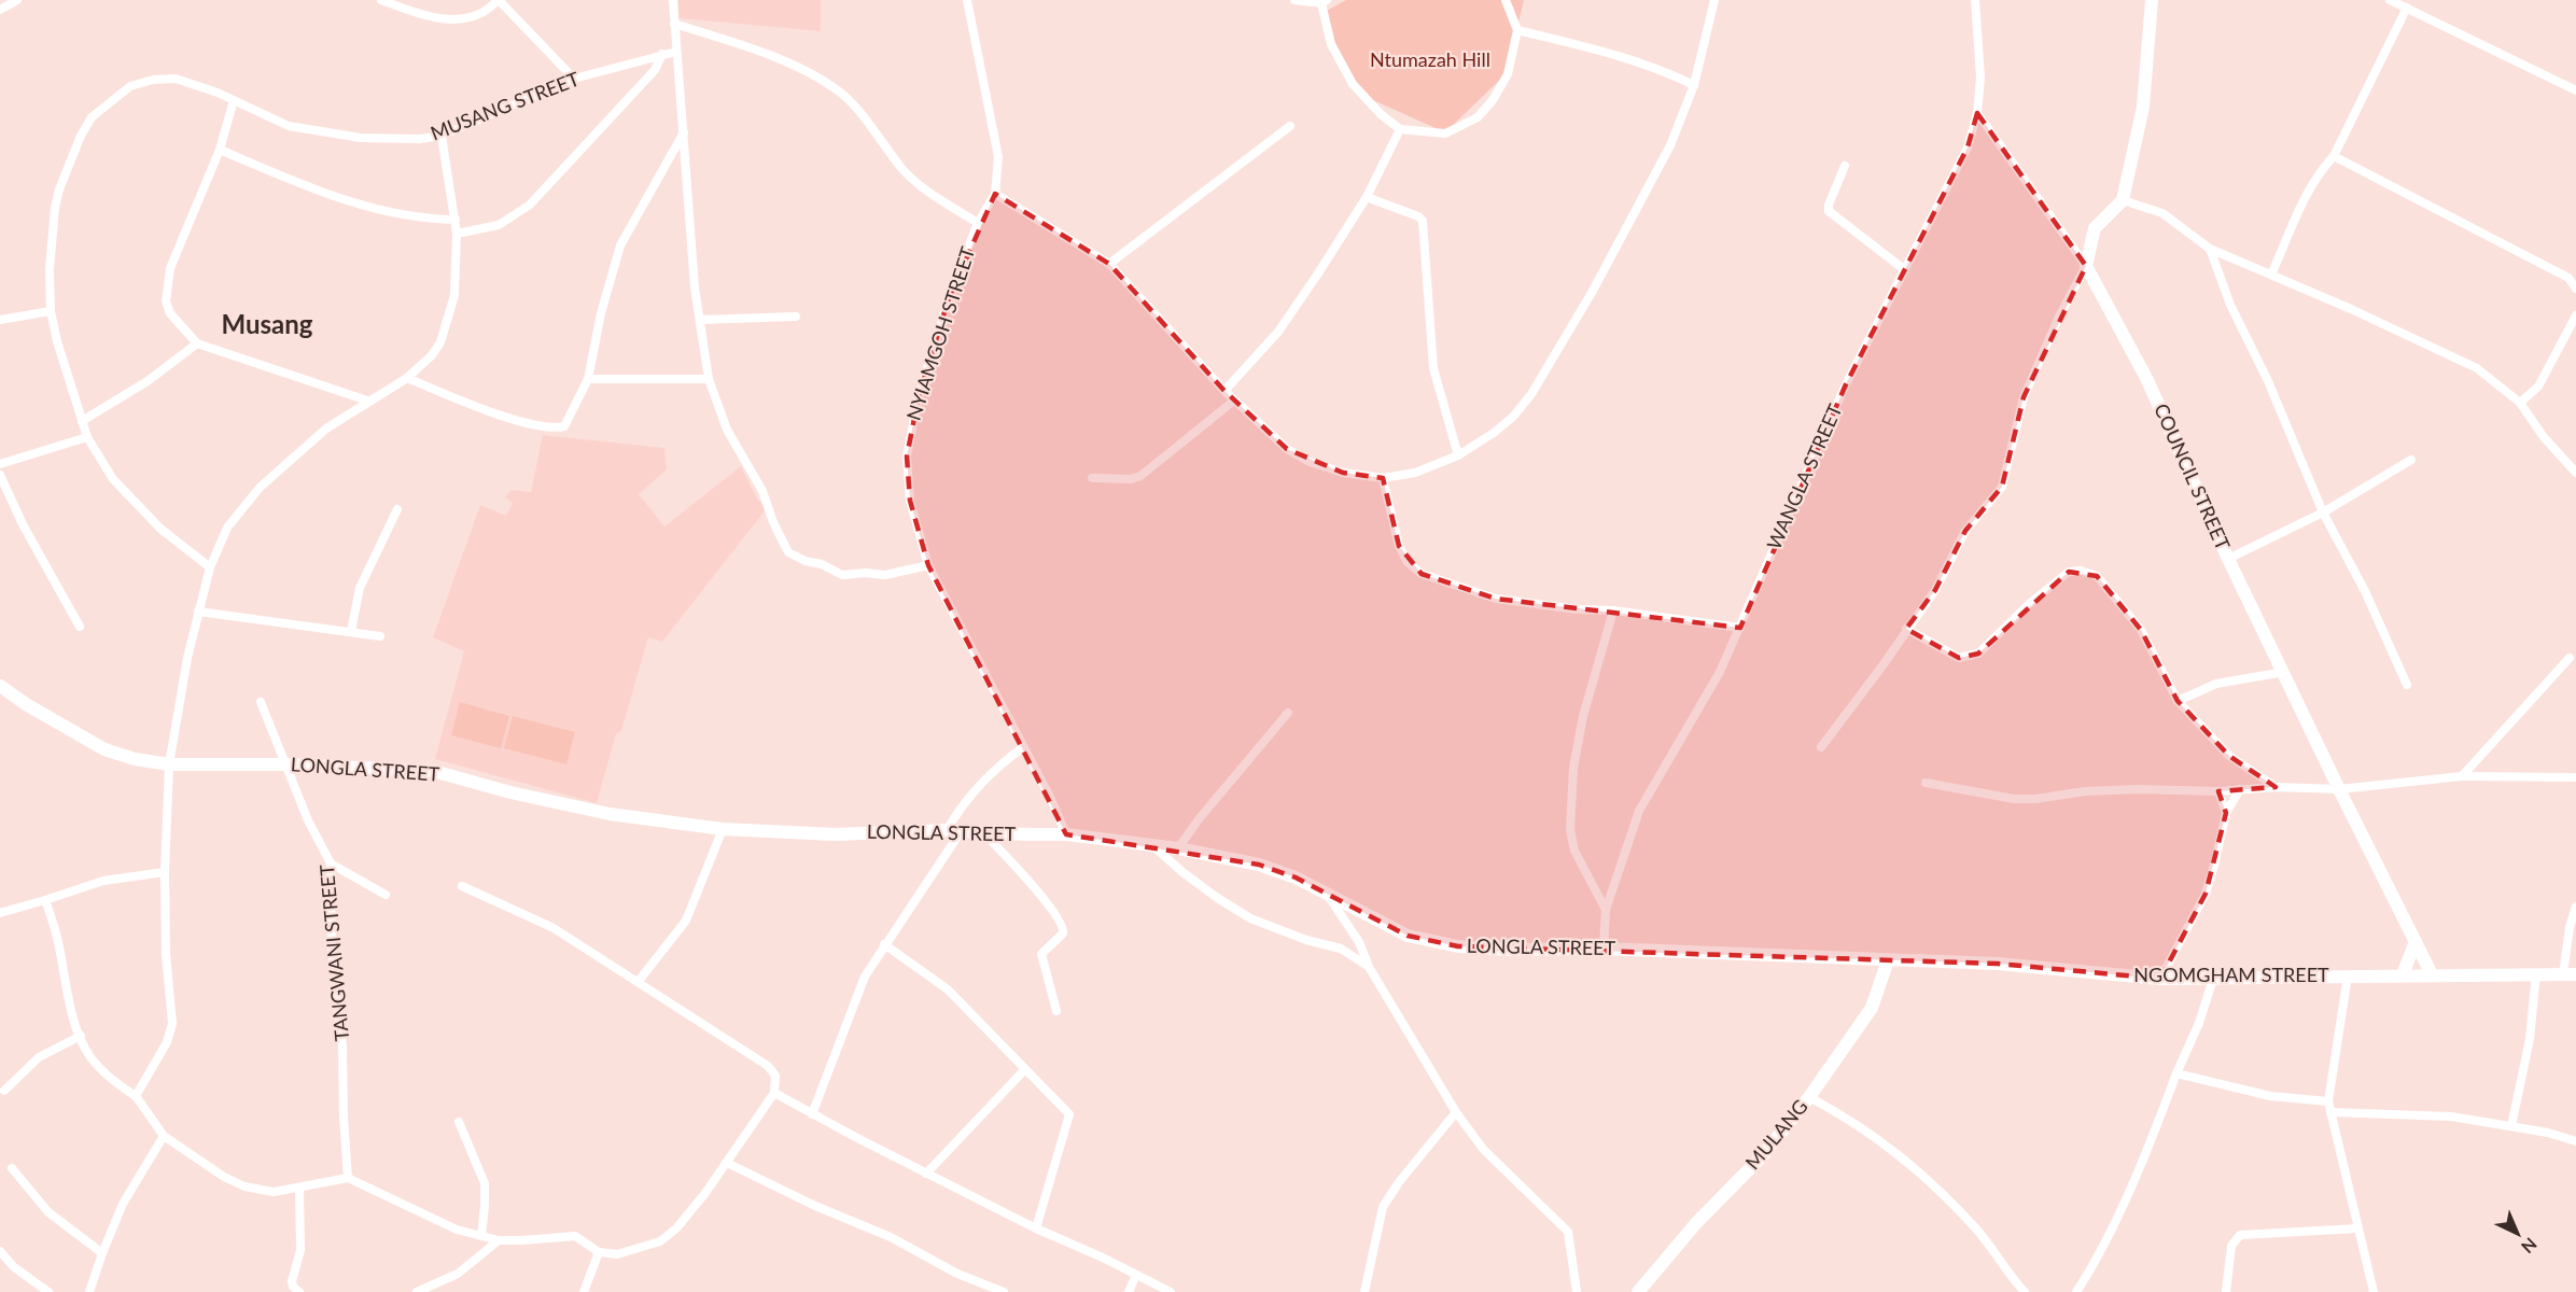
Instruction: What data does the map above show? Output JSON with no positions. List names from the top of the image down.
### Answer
{
  "streets": {
    "main road": [
      "COUNCIL STREET",
      "LONGLA STREET",
      "NGOMGHAM STREET",
      "MULANG"
    ],
    "street": [
      "MUSANG STREET",
      "NYIAMGOH STREET",
      "WANGLA STREET",
      "TANGWANI STREET"
    ]
  },
  "crossings": [
    ["NYIAMGOH STREET", "LONGLA STREET"],
    ["WANGLA STREET", "LONGLA STREET"],
    ["COUNCIL STREET", "NGOMGHAM STREET"],
    ["LONGLA STREET", "TANGWANI STREET"],
    ["LONGLA STREET", "NGOMGHAM STREET"],
    ["LONGLA STREET", "MULANG"],
    ["NGOMGHAM STREET", "MULANG"]
  ],
  "districts": ["Musang"],
  "parks": ["Ntumazah Hill"],
  "north": "bottom right"
}
